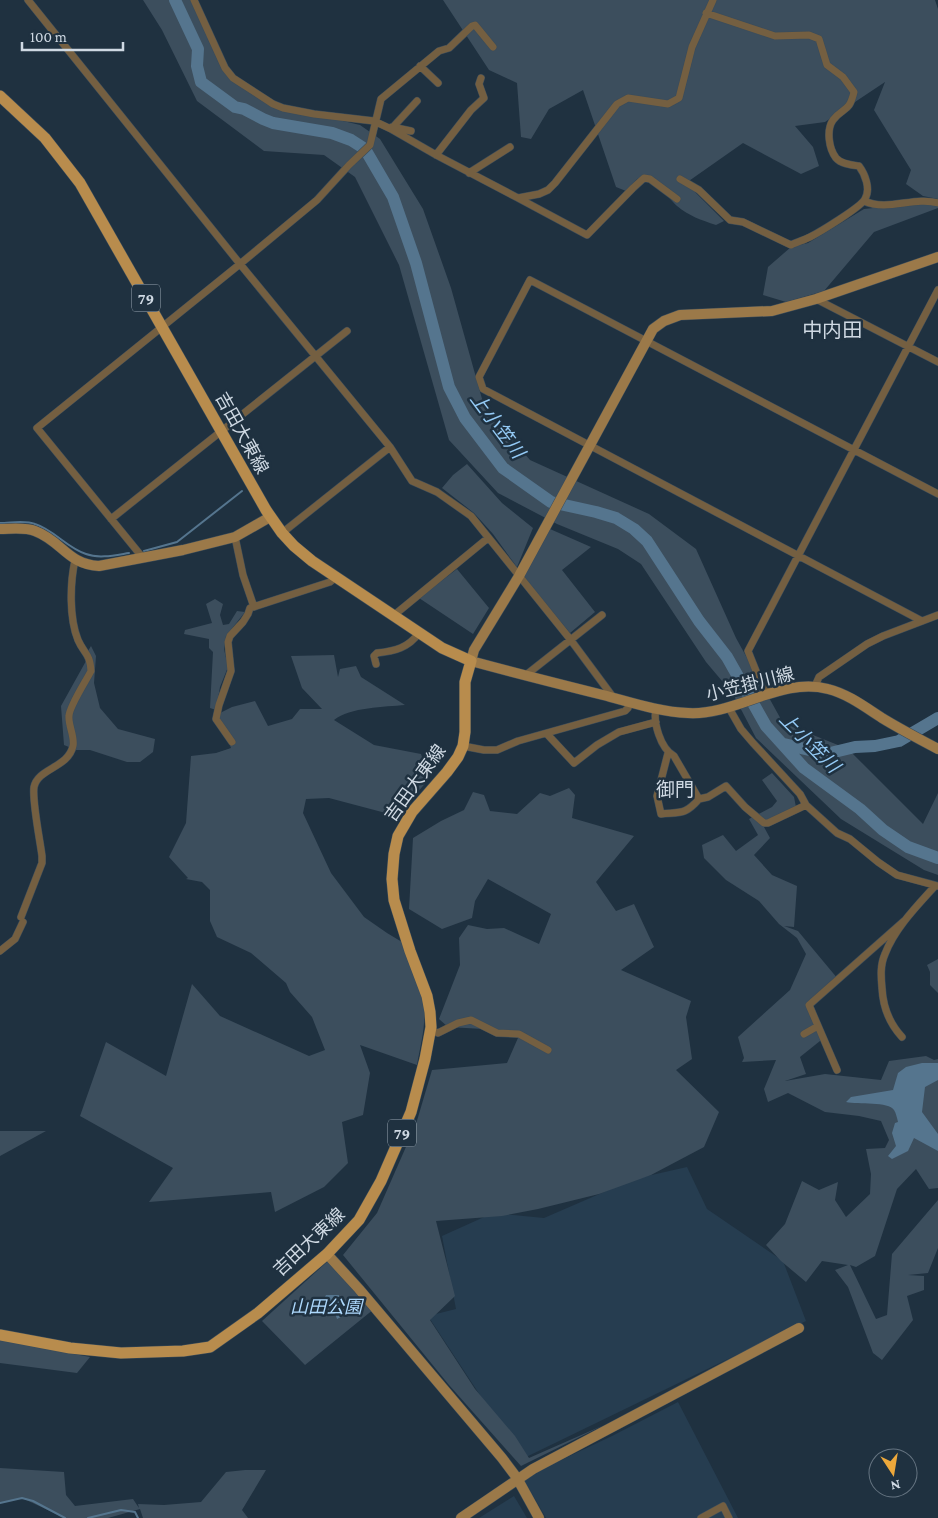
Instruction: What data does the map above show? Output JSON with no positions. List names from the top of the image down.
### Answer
{
  "streets": {
    "main road": ["79", "吉田大東線"],
    "street": ["小笠掛川線"]
  },
  "crossings": [
    ["吉田大東線", "小笠掛川線"]
  ],
  "districts": ["中内田", "御門"],
  "water": ["上小笠川"],
  "parks": ["山田公園"],
  "scale_bar": "100 m",
  "north": "bottom"
}
